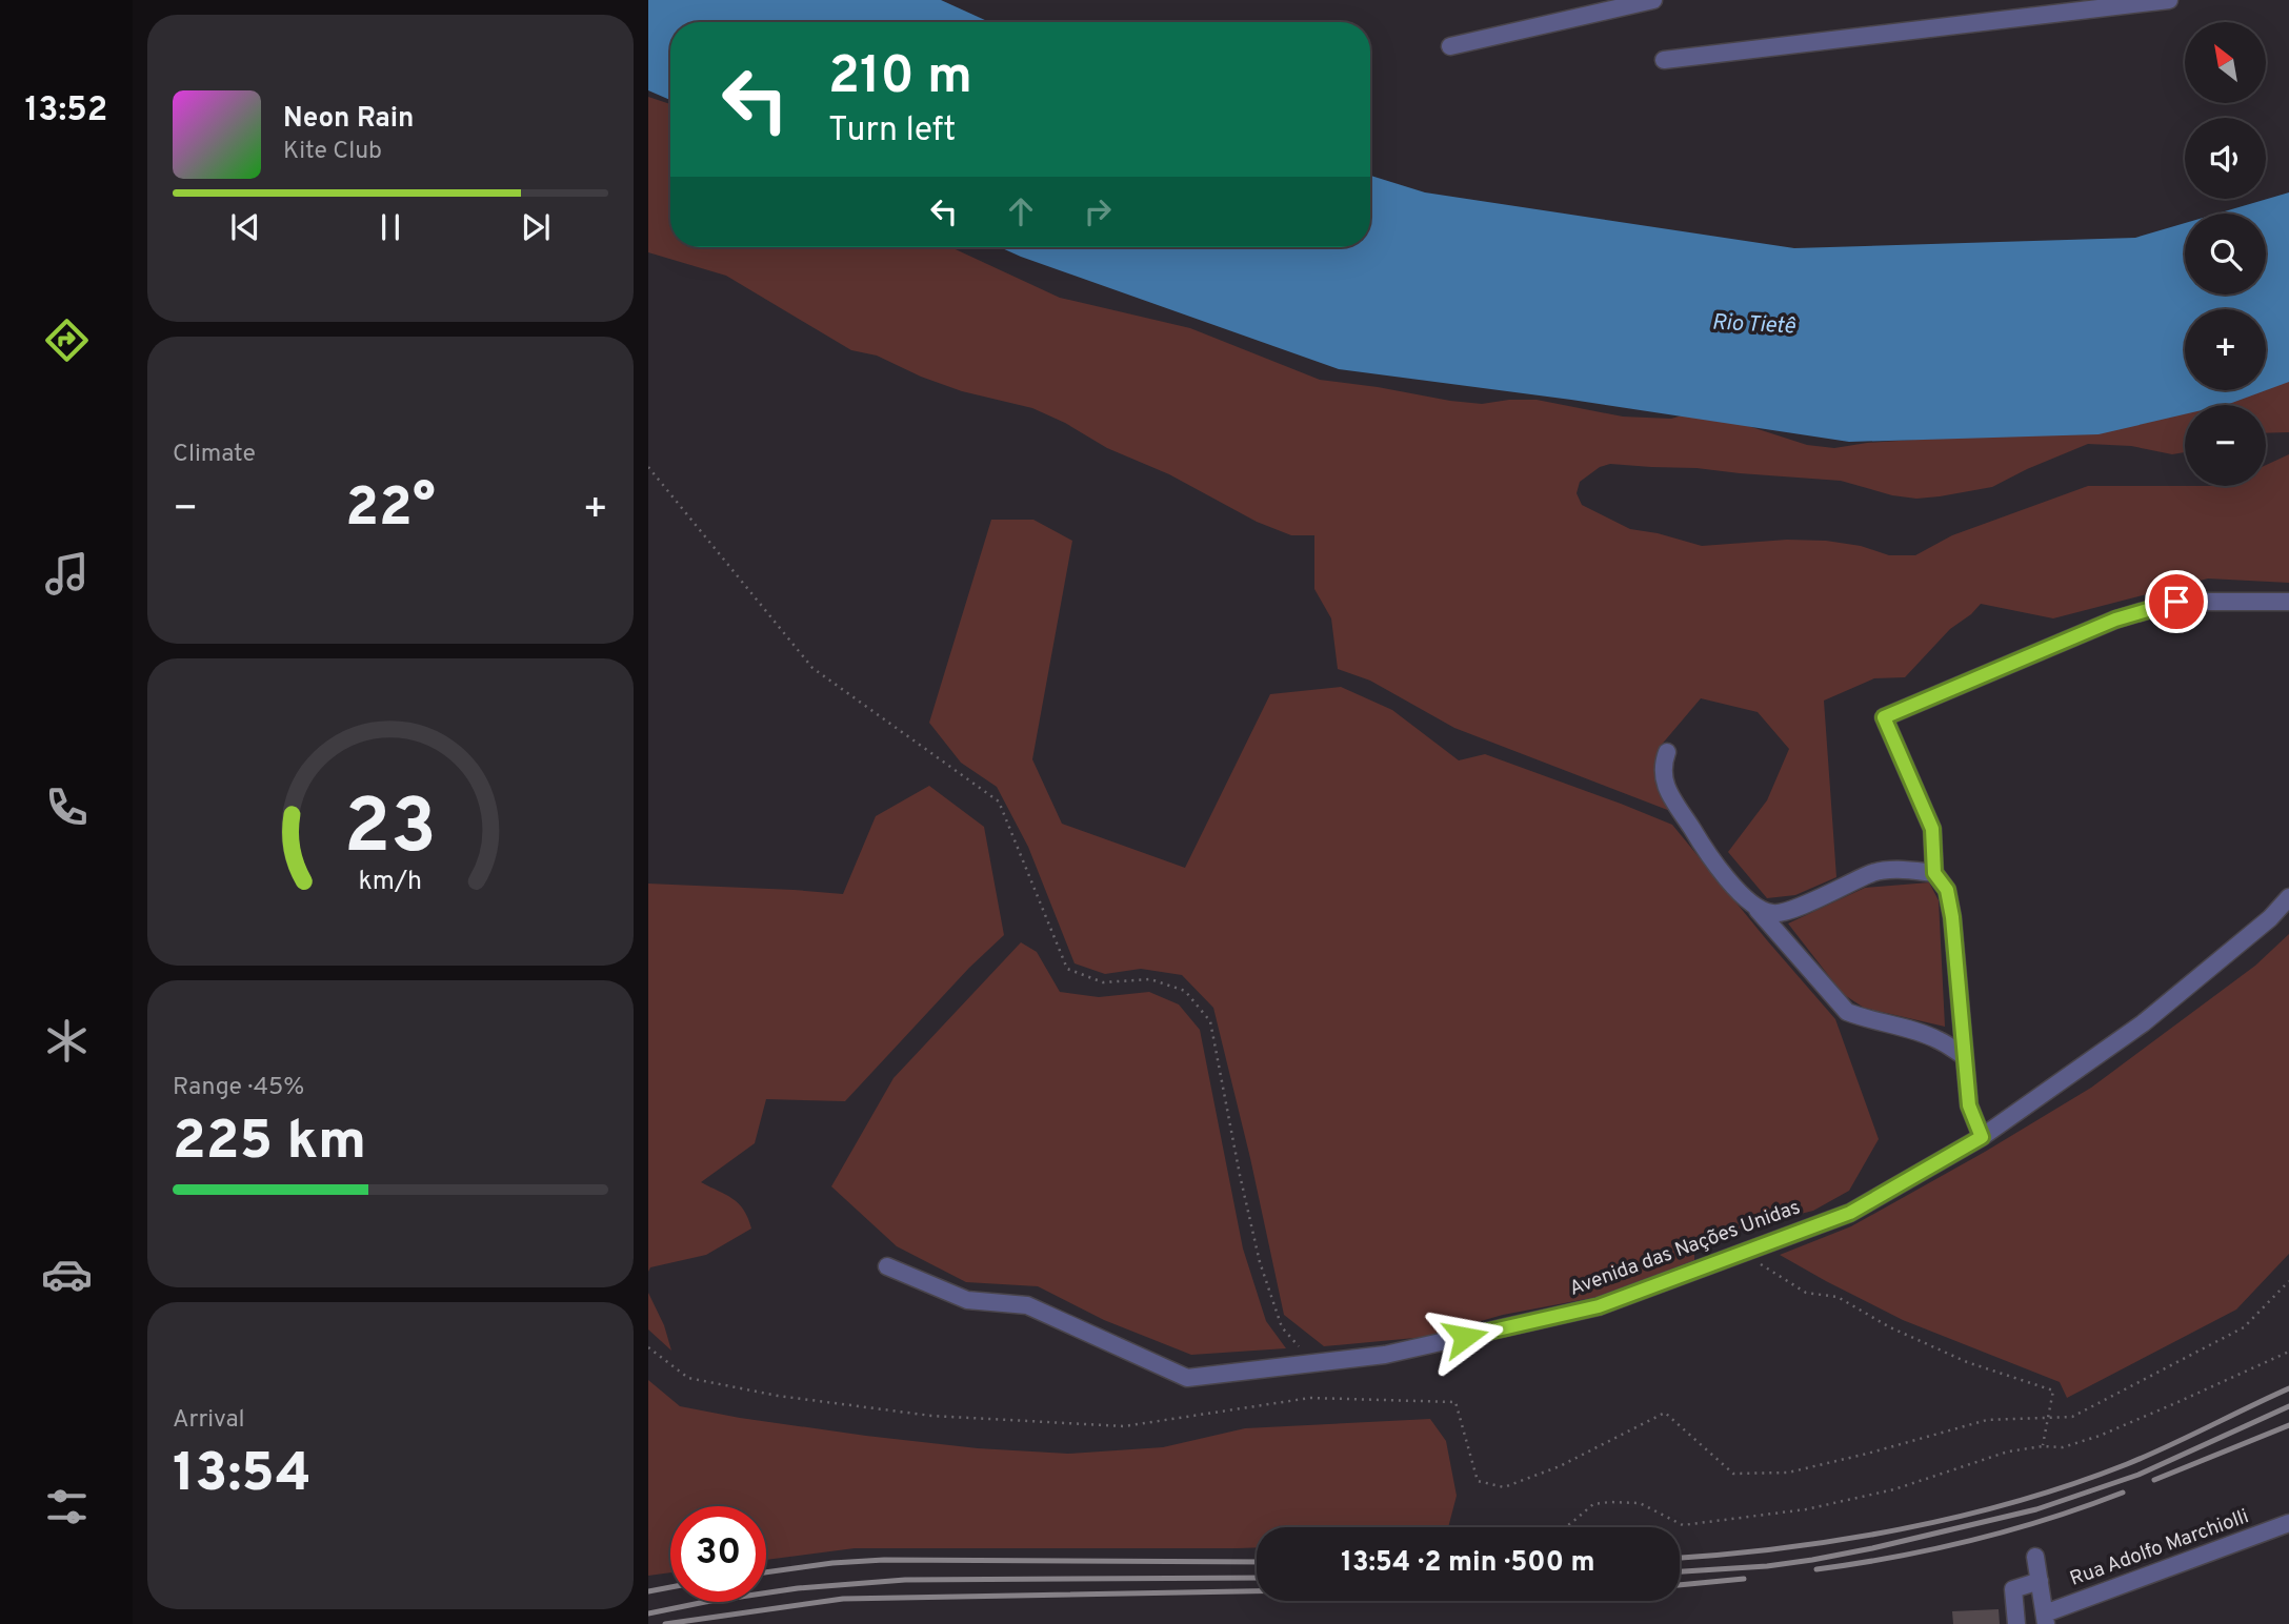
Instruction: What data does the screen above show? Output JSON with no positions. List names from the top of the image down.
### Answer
{
  "streets": {
    "street": ["Avenida das Nações Unidas", "Rua Adolfo Marchiolli"]
  },
  "water": ["Rio Tietê"],
  "north": "top left",
  "page": {
    "tabs": "13:52",
    "map_buttons": ["+", "−"],
    "turn": ["210 m", "Turn left"],
    "song": ["Neon Rain", "Kite Club"],
    "tile": [
      "Climate",
      ["Range · 45%", "225 km"],
      ["Arrival", "13:54"]
    ],
    "heat": ["−", "22°", "+"],
    "limit": "30",
    "trip": "13:54 · 2 min · 500 m",
    "gauge": ["23", "km/h"]
  }
}
